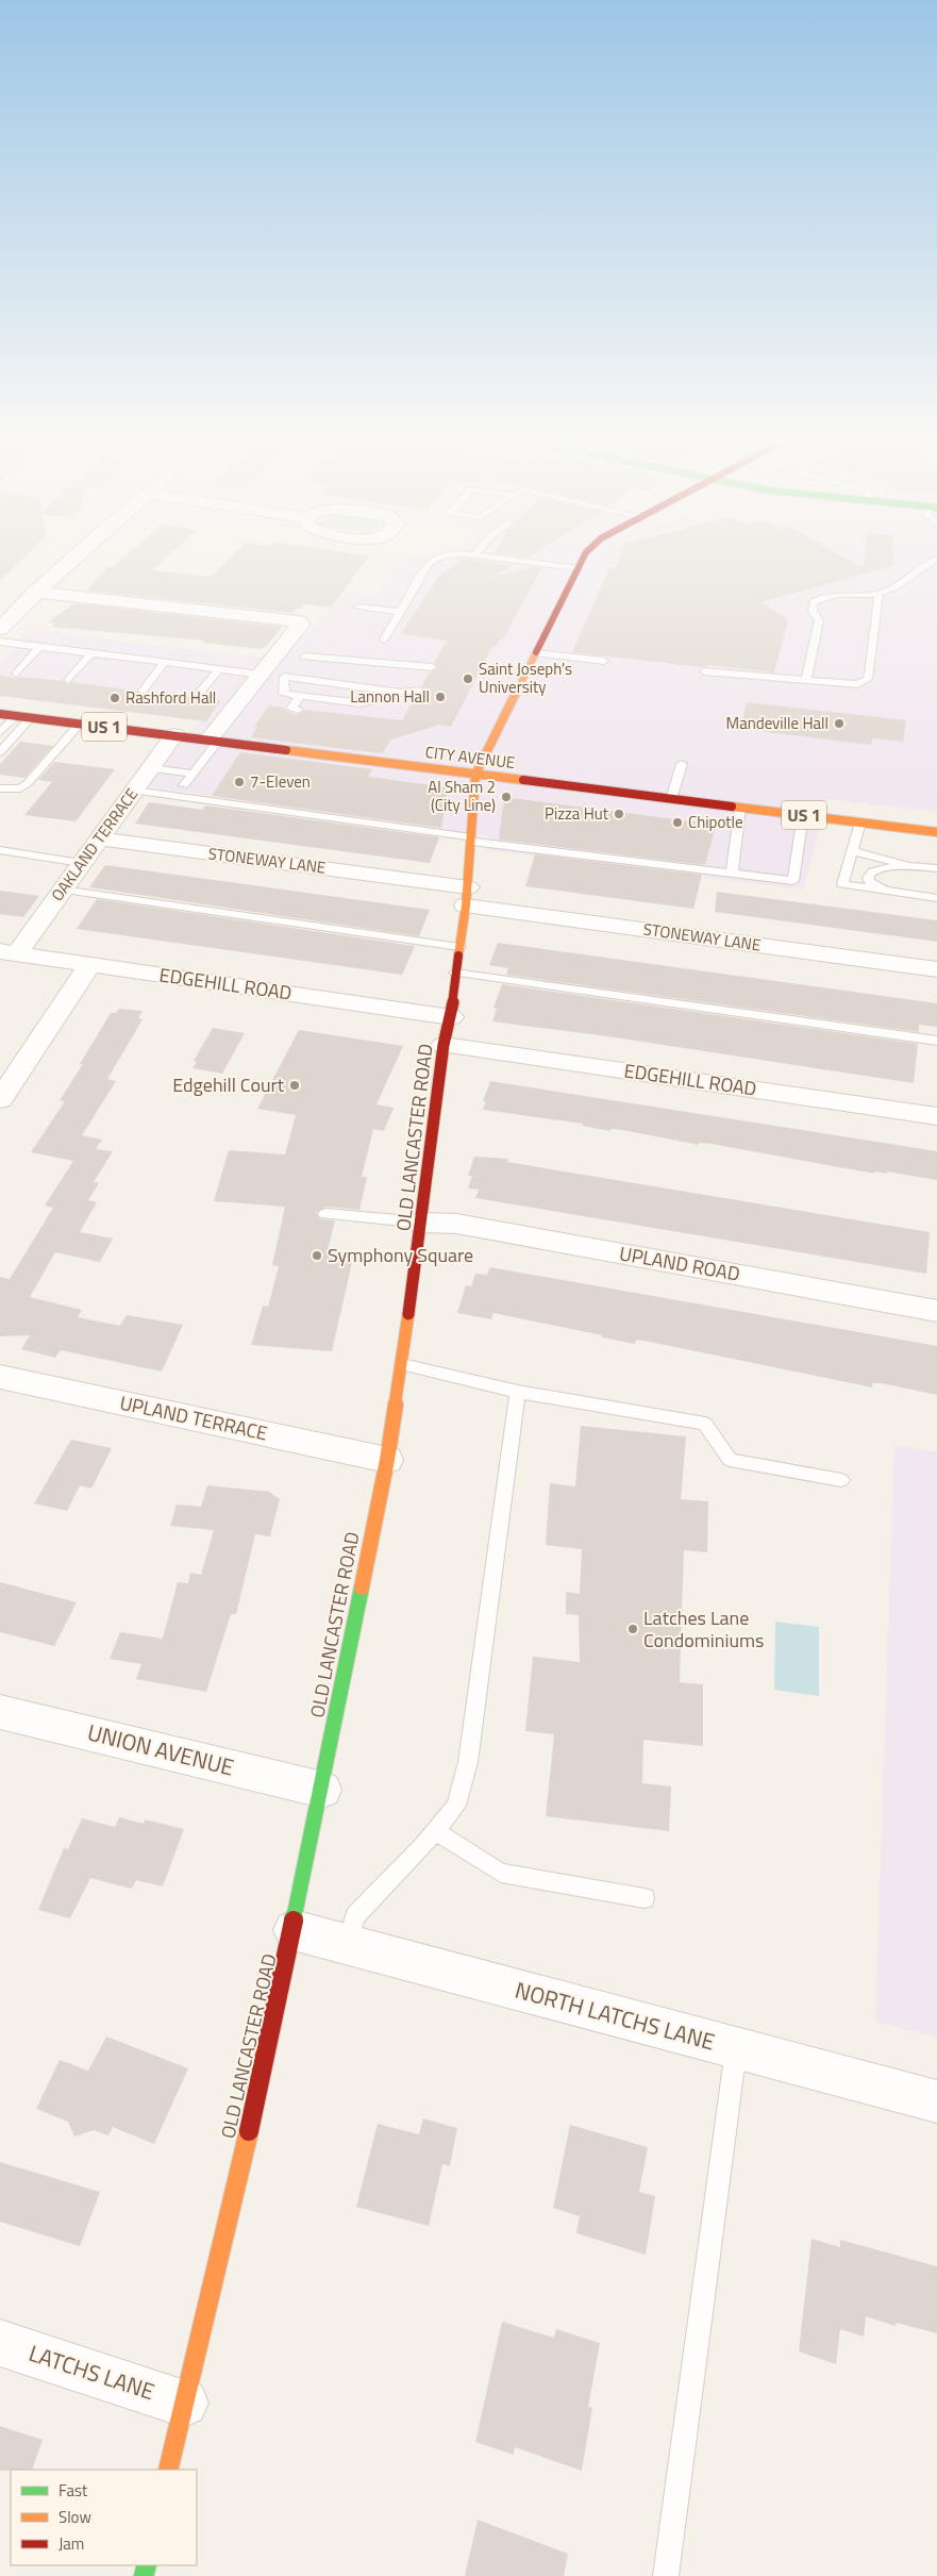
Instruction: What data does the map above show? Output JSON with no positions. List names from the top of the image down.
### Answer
{
  "streets": {
    "main road": ["US 1", "CITY AVENUE", "OLD LANCASTER ROAD"],
    "street": [
      "OAKLAND TERRACE",
      "STONEWAY LANE",
      "EDGEHILL ROAD",
      "UPLAND ROAD",
      "UPLAND TERRACE",
      "UNION AVENUE",
      "NORTH LATCHS LANE",
      "LATCHS LANE"
    ]
  },
  "crossings": [
    ["CITY AVENUE", "OAKLAND TERRACE"],
    ["CITY AVENUE", "OLD LANCASTER ROAD"],
    ["OAKLAND TERRACE", "STONEWAY LANE"],
    ["OAKLAND TERRACE", "EDGEHILL ROAD"],
    ["STONEWAY LANE", "OLD LANCASTER ROAD"],
    ["EDGEHILL ROAD", "OLD LANCASTER ROAD"],
    ["OLD LANCASTER ROAD", "UPLAND ROAD"],
    ["OLD LANCASTER ROAD", "UPLAND TERRACE"],
    ["OLD LANCASTER ROAD", "UNION AVENUE"],
    ["OLD LANCASTER ROAD", "NORTH LATCHS LANE"],
    ["OLD LANCASTER ROAD", "LATCHS LANE"]
  ],
  "places": [
    "Saint Joseph's University",
    "Lannon Hall",
    "Rashford Hall",
    "Mandeville Hall",
    "7-Eleven",
    "Al Sham 2 (City Line)",
    "Pizza Hut",
    "Chipotle",
    "Edgehill Court",
    "Symphony Square",
    "Latches Lane Condominiums"
  ],
  "legend": ["Fast", "Slow", "Jam"]
}
